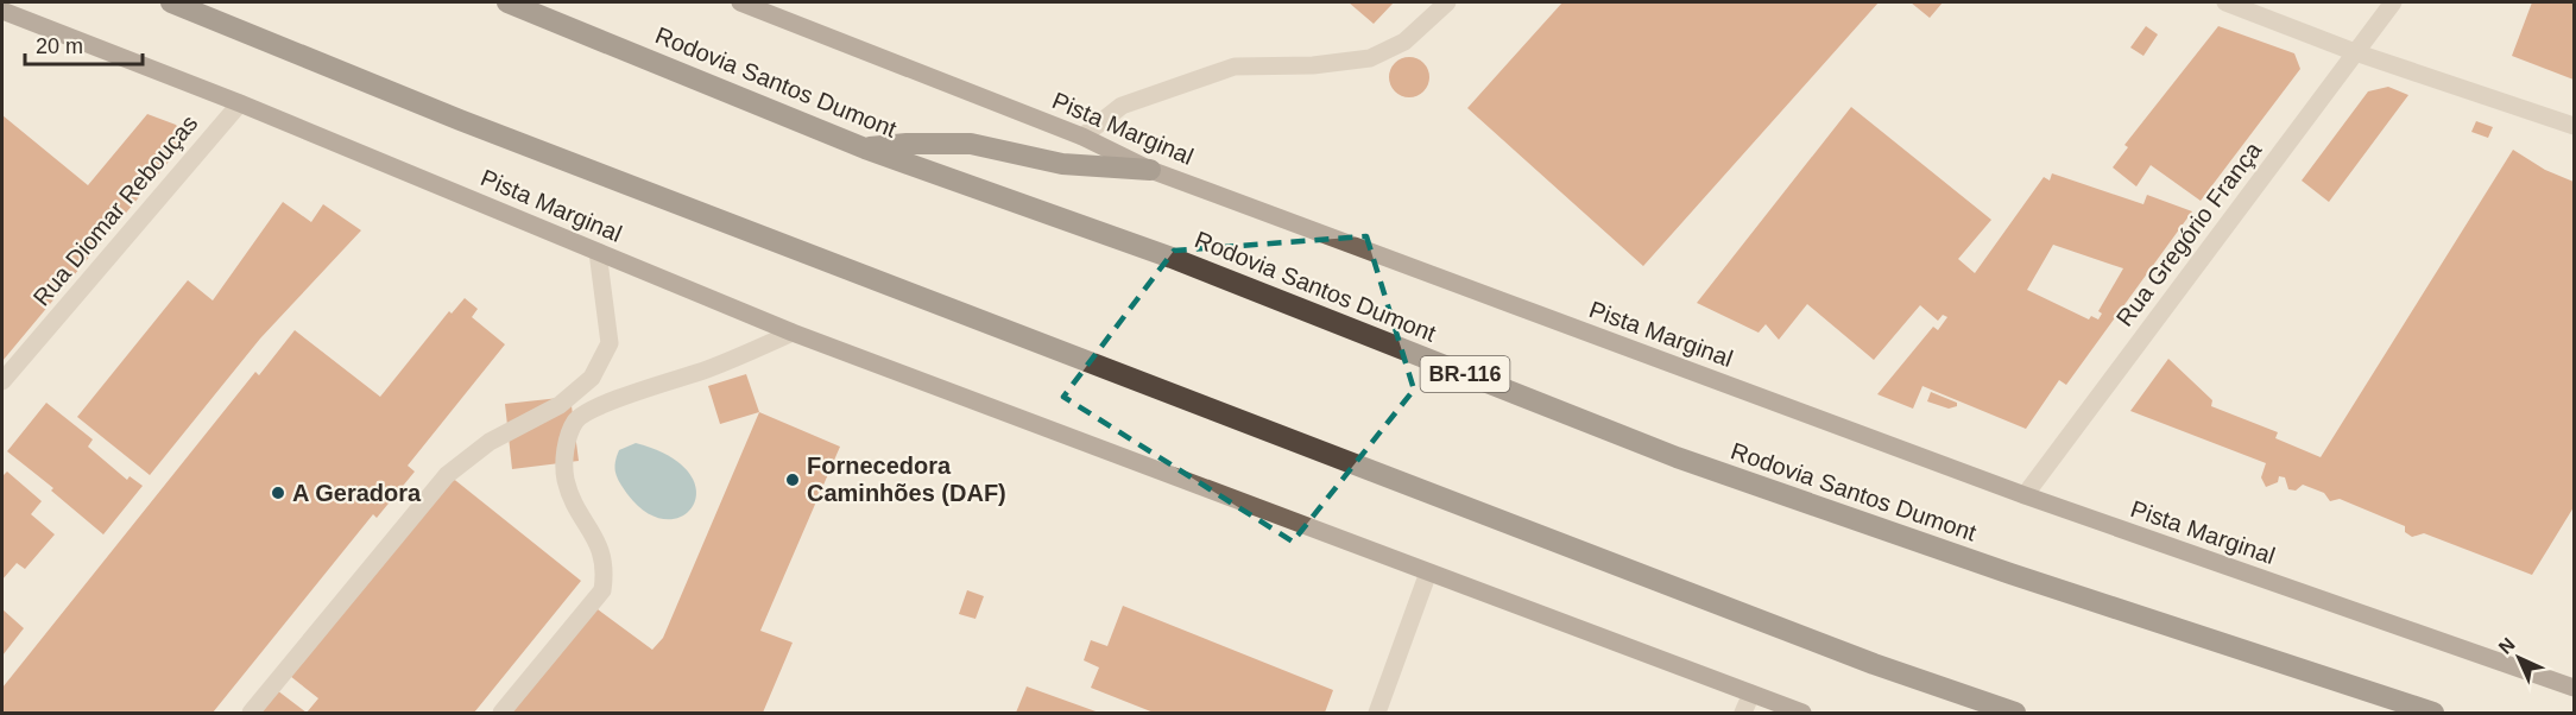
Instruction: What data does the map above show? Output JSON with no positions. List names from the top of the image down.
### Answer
{
  "streets": {
    "highway": ["Rodovia Santos Dumont", "BR-116"],
    "main road": ["Pista Marginal"],
    "street": ["Rua Diomar Rebouças", "Rua Gregório França"]
  },
  "crossings": [
    ["Pista Marginal", "Rua Diomar Rebouças"],
    ["Pista Marginal", "Rua Gregório França"]
  ],
  "places": ["Fornecedora Caminhões (DAF)", "A Geradora"],
  "scale_bar": "20 m",
  "north": "top left"
}
